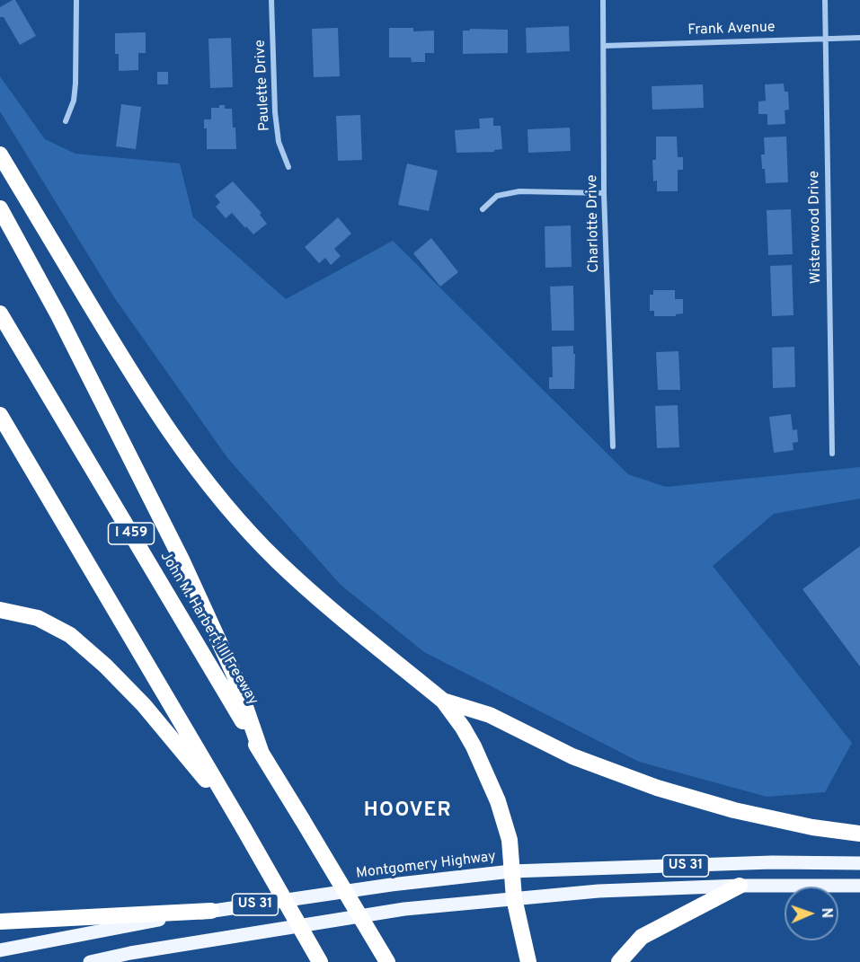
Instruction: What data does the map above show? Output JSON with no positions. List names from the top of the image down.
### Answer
{
  "streets": {
    "highway": ["I 459", "John M. Harbert III Freeway"],
    "main road": ["Montgomery Highway", "US 31"],
    "street": [
      "Frank Avenue",
      "Paulette Drive",
      "Charlotte Drive",
      "Wisterwood Drive"
    ]
  },
  "crossings": [
    ["Frank Avenue", "Charlotte Drive"],
    ["Frank Avenue", "Wisterwood Drive"]
  ],
  "districts": ["HOOVER"],
  "north": "right"
}
